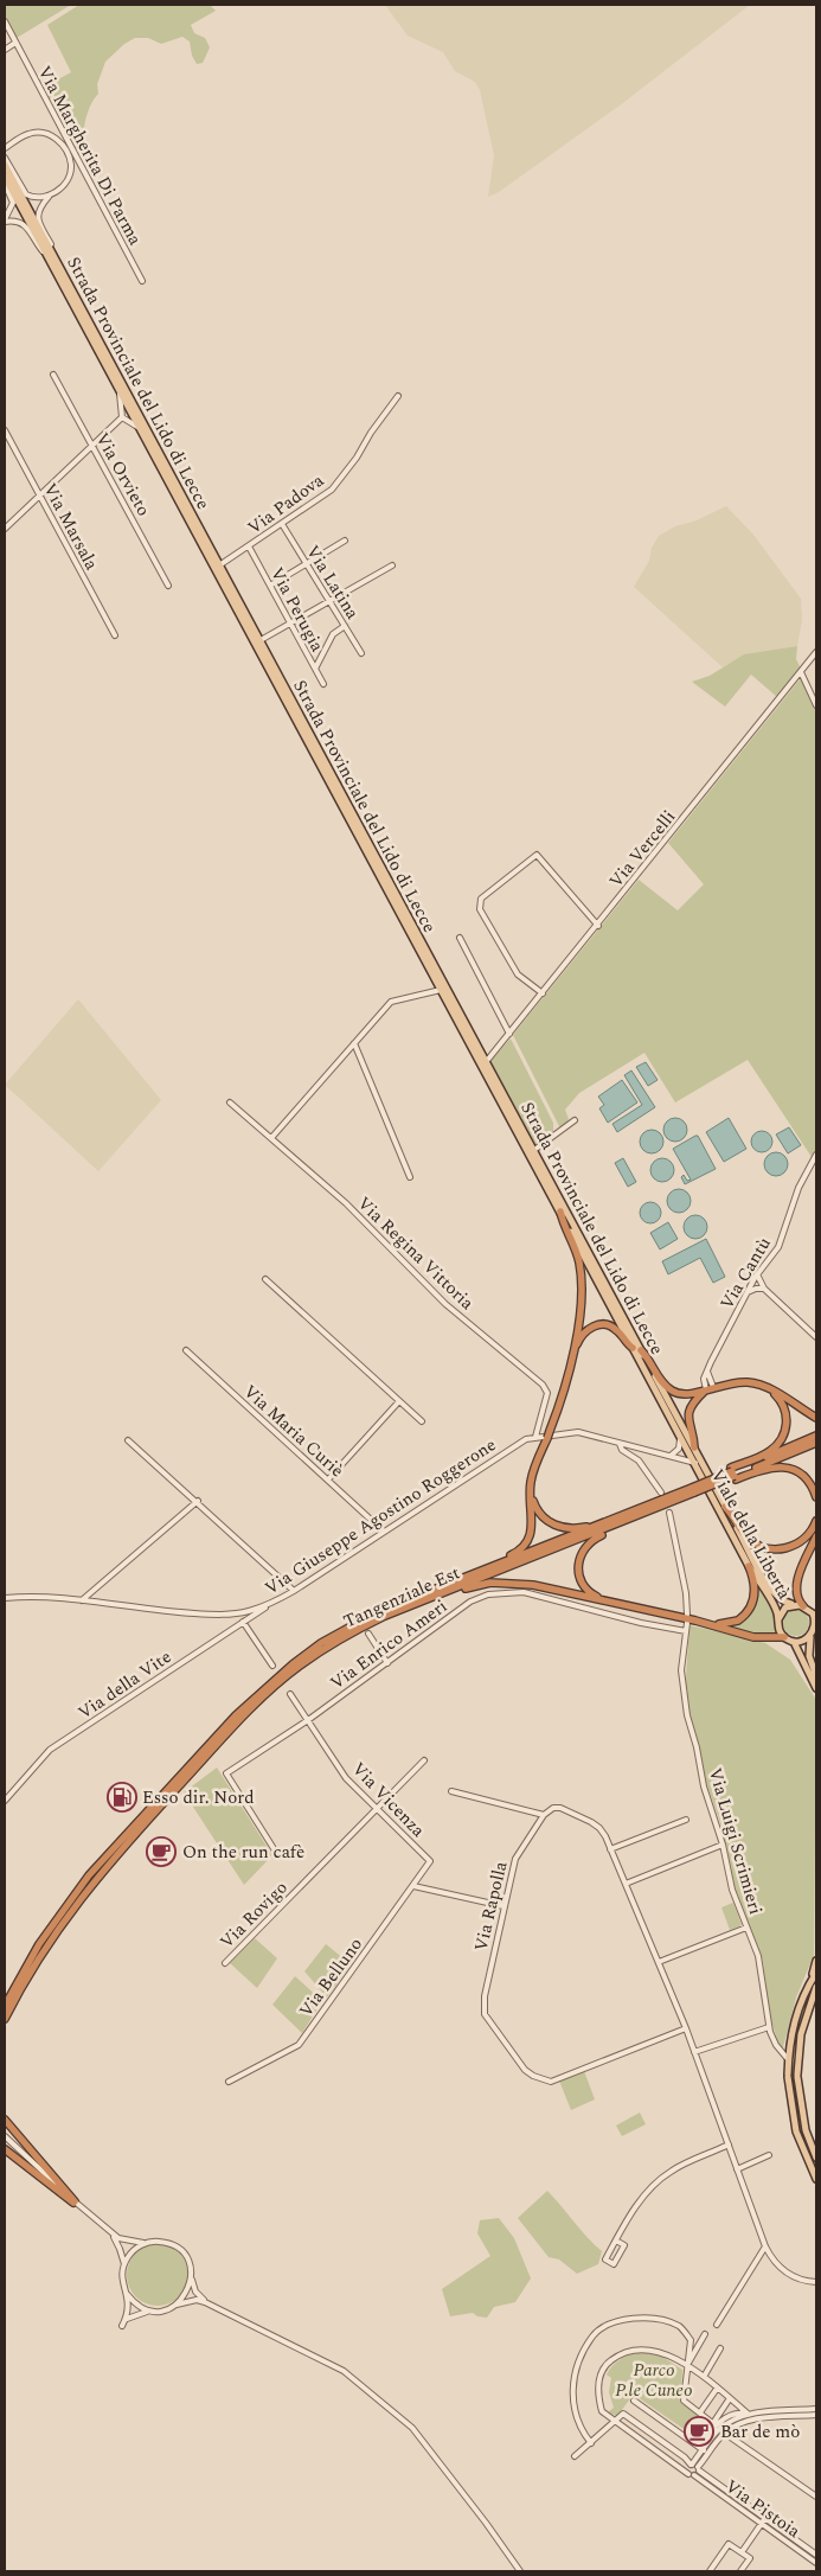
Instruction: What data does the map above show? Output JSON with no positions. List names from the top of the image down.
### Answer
{
  "streets": {
    "highway": ["Tangenziale Est"],
    "main road": ["Strada Provinciale del Lido di Lecce", "Viale della Libertà"],
    "street": [
      "Via Margherita Di Parma",
      "Via Orvieto",
      "Via Padova",
      "Via Marsala",
      "Via Latina",
      "Via Perugia",
      "Via Vercelli",
      "Via Regina Vittoria",
      "Via Cantù",
      "Via Maria Curiè",
      "Via Giuseppe Agostino Roggerone",
      "Via Enrico Ameri",
      "Via della Vite",
      "Via Vicenza",
      "Via Luigi Scrimieri",
      "Via Rapolla",
      "Via Rovigo",
      "Via Belluno",
      "Via Pistoia"
    ]
  },
  "crossings": [
    ["Strada Provinciale del Lido di Lecce", "Via Padova"],
    ["Strada Provinciale del Lido di Lecce", "Via Vercelli"],
    ["Strada Provinciale del Lido di Lecce", "Via Giuseppe Agostino Roggerone"],
    ["Strada Provinciale del Lido di Lecce", "Viale della Libertà"],
    ["Via Padova", "Via Latina"],
    ["Via Padova", "Via Perugia"],
    ["Via Regina Vittoria", "Via Giuseppe Agostino Roggerone"],
    ["Via Maria Curiè", "Via Giuseppe Agostino Roggerone"],
    ["Via Giuseppe Agostino Roggerone", "Viale della Libertà"],
    ["Via Giuseppe Agostino Roggerone", "Via della Vite"],
    ["Via Enrico Ameri", "Via Vicenza"],
    ["Via Enrico Ameri", "Via Luigi Scrimieri"],
    ["Via Vicenza", "Via Rovigo"],
    ["Via Vicenza", "Via Belluno"]
  ],
  "parks": ["Parco P.le Cuneo"],
  "places": {
    "fuel station": ["Esso dir. Nord"],
    "cafe": ["On the run cafè", "Bar de mò"]
  }
}
